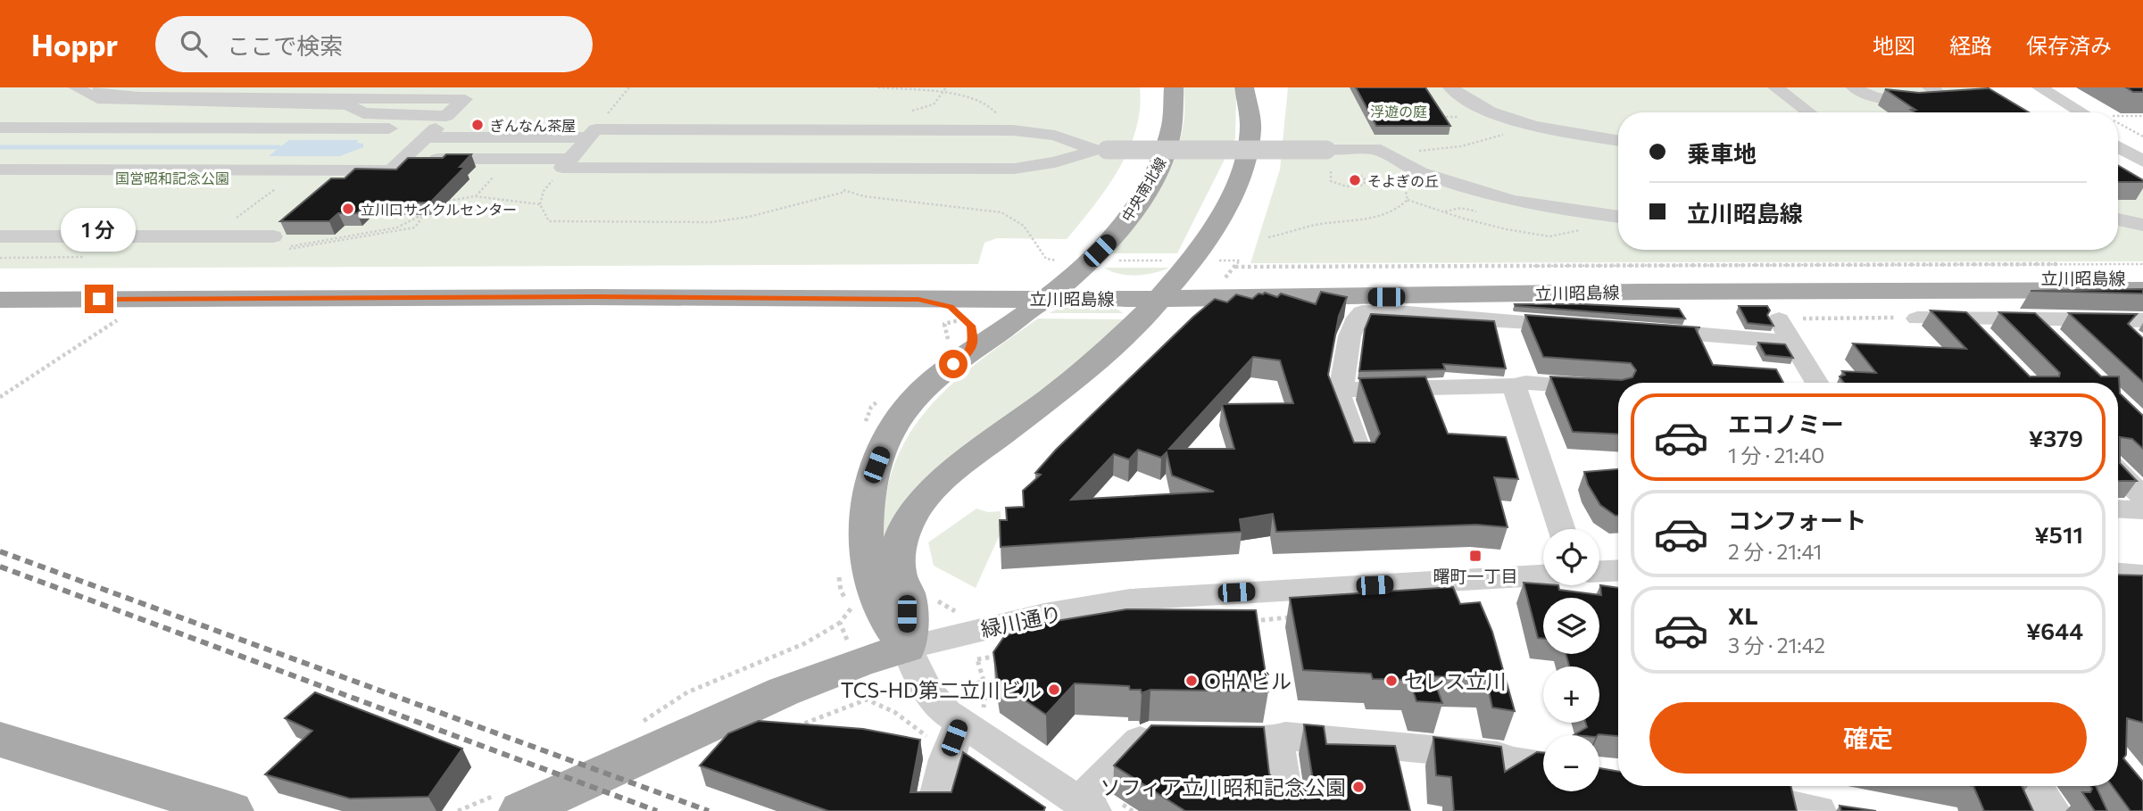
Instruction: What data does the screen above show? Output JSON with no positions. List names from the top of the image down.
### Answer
{
  "streets": {
    "main road": ["中央南北線", "立川昭島線", "緑川通り"]
  },
  "crossings": [
    ["中央南北線", "立川昭島線"],
    ["中央南北線", "緑川通り"]
  ],
  "parks": ["浮遊の庭", "国営昭和記念公園"],
  "places": {
    "other": [
      "ぎんなん茶屋",
      "そよぎの丘",
      "立川口サイクルセンター",
      "OHAビル",
      "セレス立川",
      "TCS-HD第二立川ビル",
      "ソフィア立川昭和記念公園"
    ],
    "transit": ["曙町一丁目"]
  },
  "page": {
    "header": "Hoppr",
    "search": "ここで検索",
    "nav": ["地図", "経路", "保存済み"],
    "banner": ["乗車地", "立川昭島線"],
    "bubble": "1 分",
    "list": [
      {
        "name": "エコノミー",
        "note": "1 分 · 21:40",
        "value": "¥379"
      },
      {
        "name": "コンフォート",
        "note": "2 分 · 21:41",
        "value": "¥511"
      },
      {
        "name": "XL",
        "note": "3 分 · 21:42",
        "value": "¥644"
      }
    ],
    "map_buttons": ["+", "−"],
    "buttons": "確定"
  }
}
